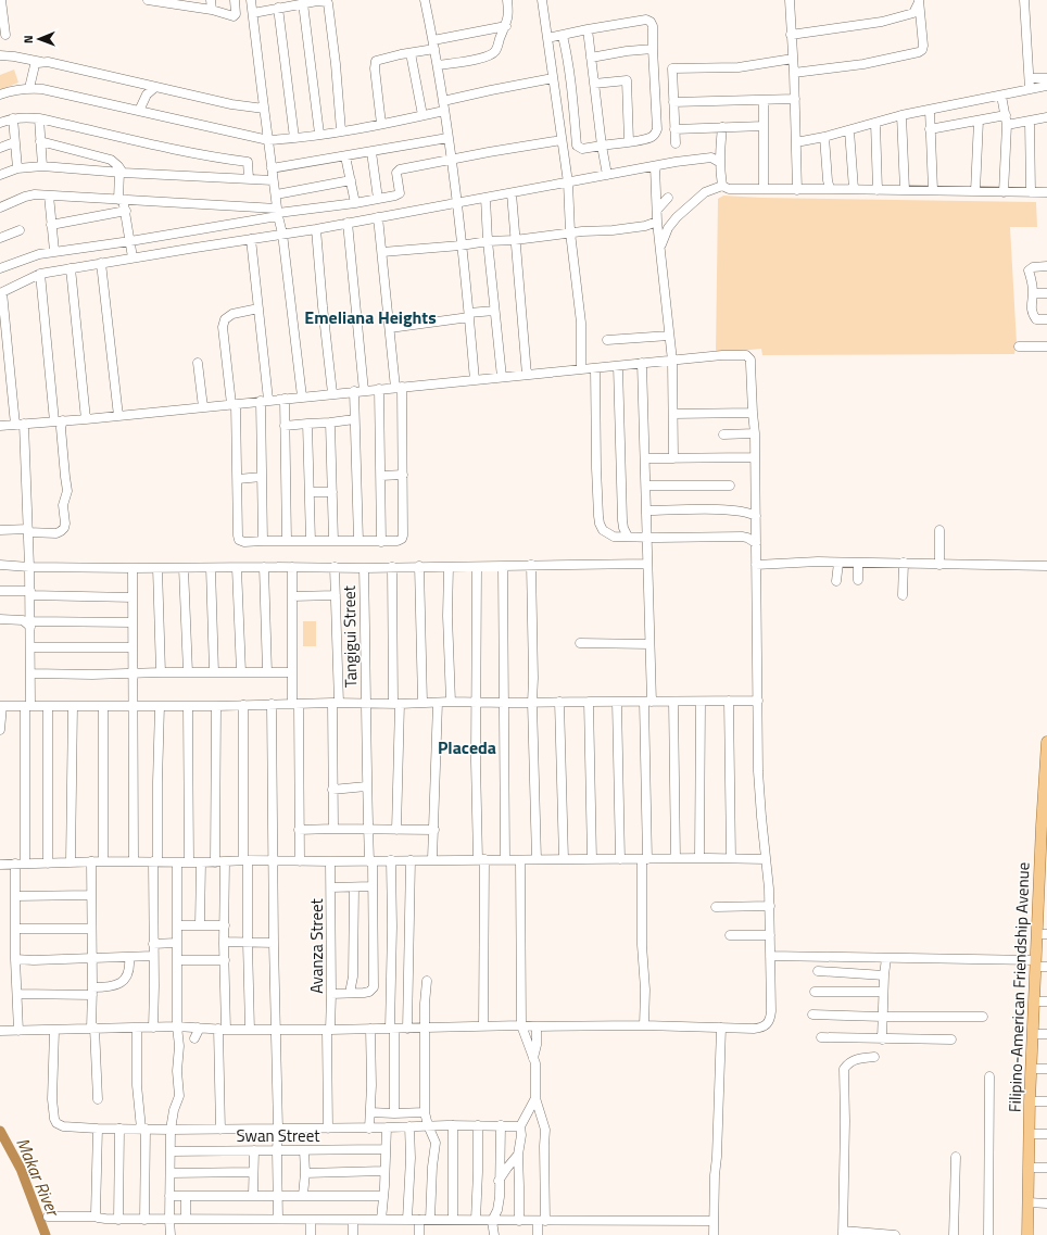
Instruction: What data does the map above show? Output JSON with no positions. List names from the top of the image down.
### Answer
{
  "streets": {
    "main road": ["Filipino-American Friendship Avenue"],
    "street": ["Tangigui Street", "Avanza Street", "Swan Street"]
  },
  "crossings": [
    ["Tangigui Street", "Avanza Street"]
  ],
  "districts": ["Emeliana Heights", "Placeda"],
  "water": ["Makar River"],
  "north": "left"
}
